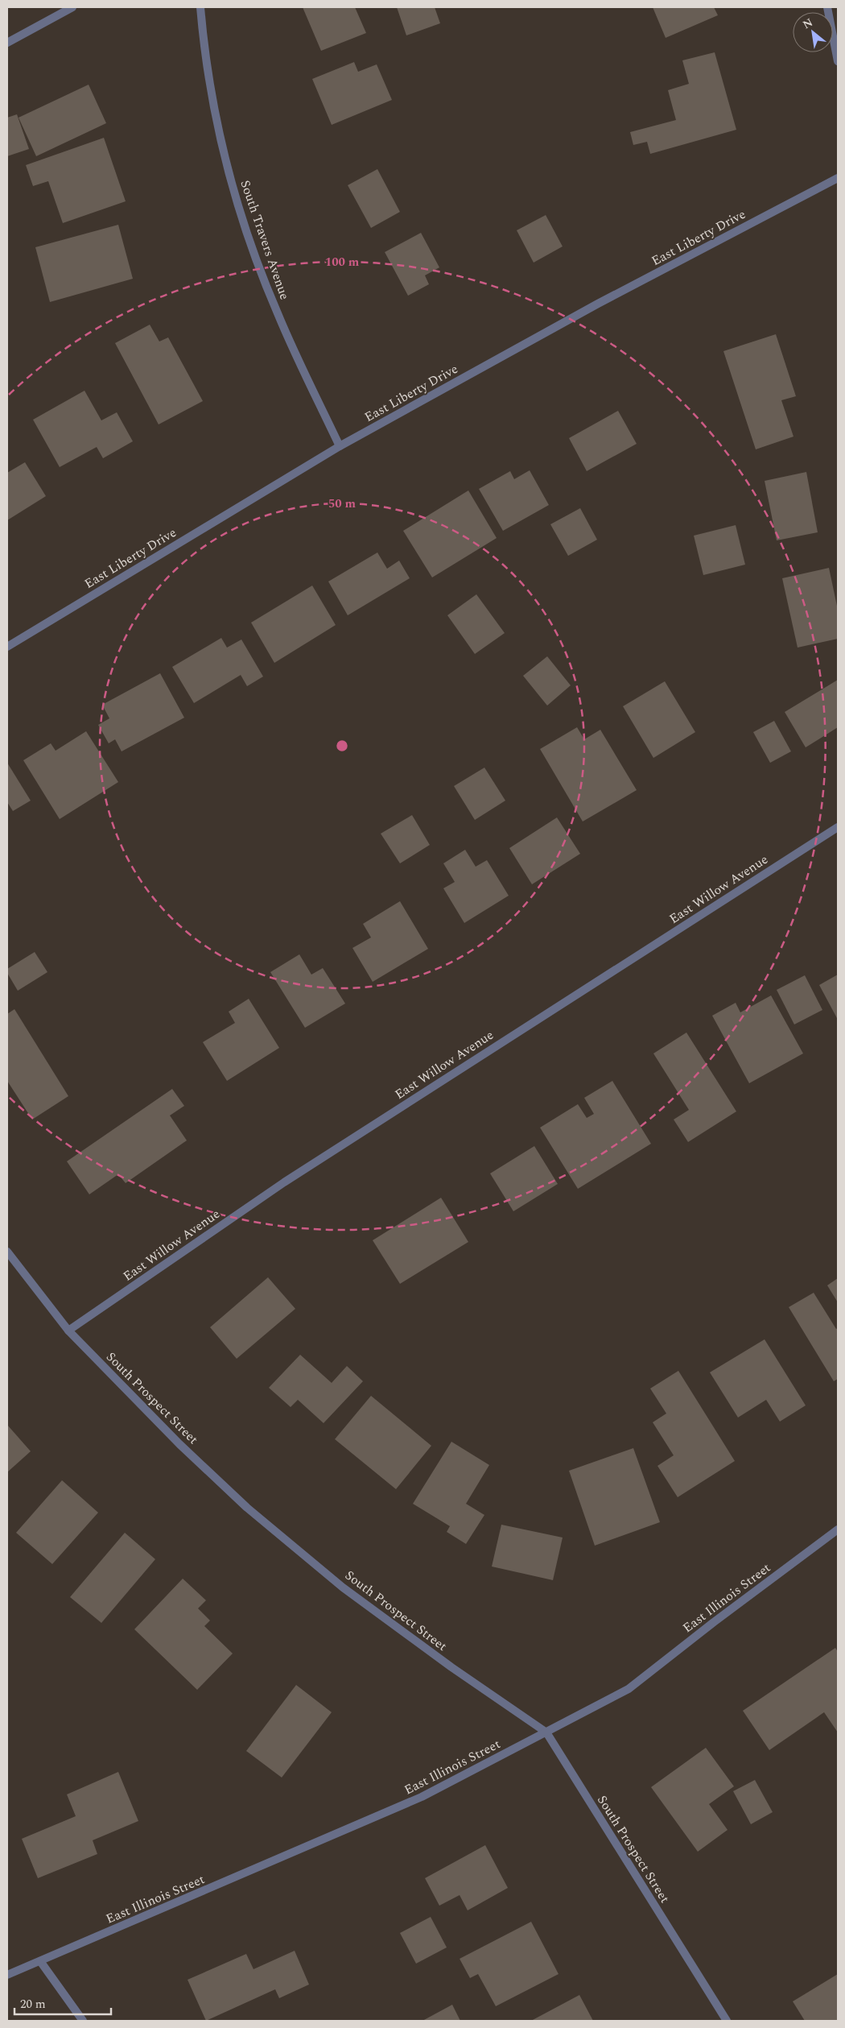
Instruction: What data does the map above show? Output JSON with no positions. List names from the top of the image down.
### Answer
{
  "streets": {
    "street": [
      "East Liberty Drive",
      "South Travers Avenue",
      "East Willow Avenue",
      "South Prospect Street",
      "East Illinois Street"
    ]
  },
  "crossings": [
    ["East Liberty Drive", "South Travers Avenue"],
    ["East Willow Avenue", "South Prospect Street"],
    ["South Prospect Street", "East Illinois Street"]
  ],
  "scale_bar": "20 m",
  "north": "top left",
  "rings": ["100 m", "50 m"]
}
